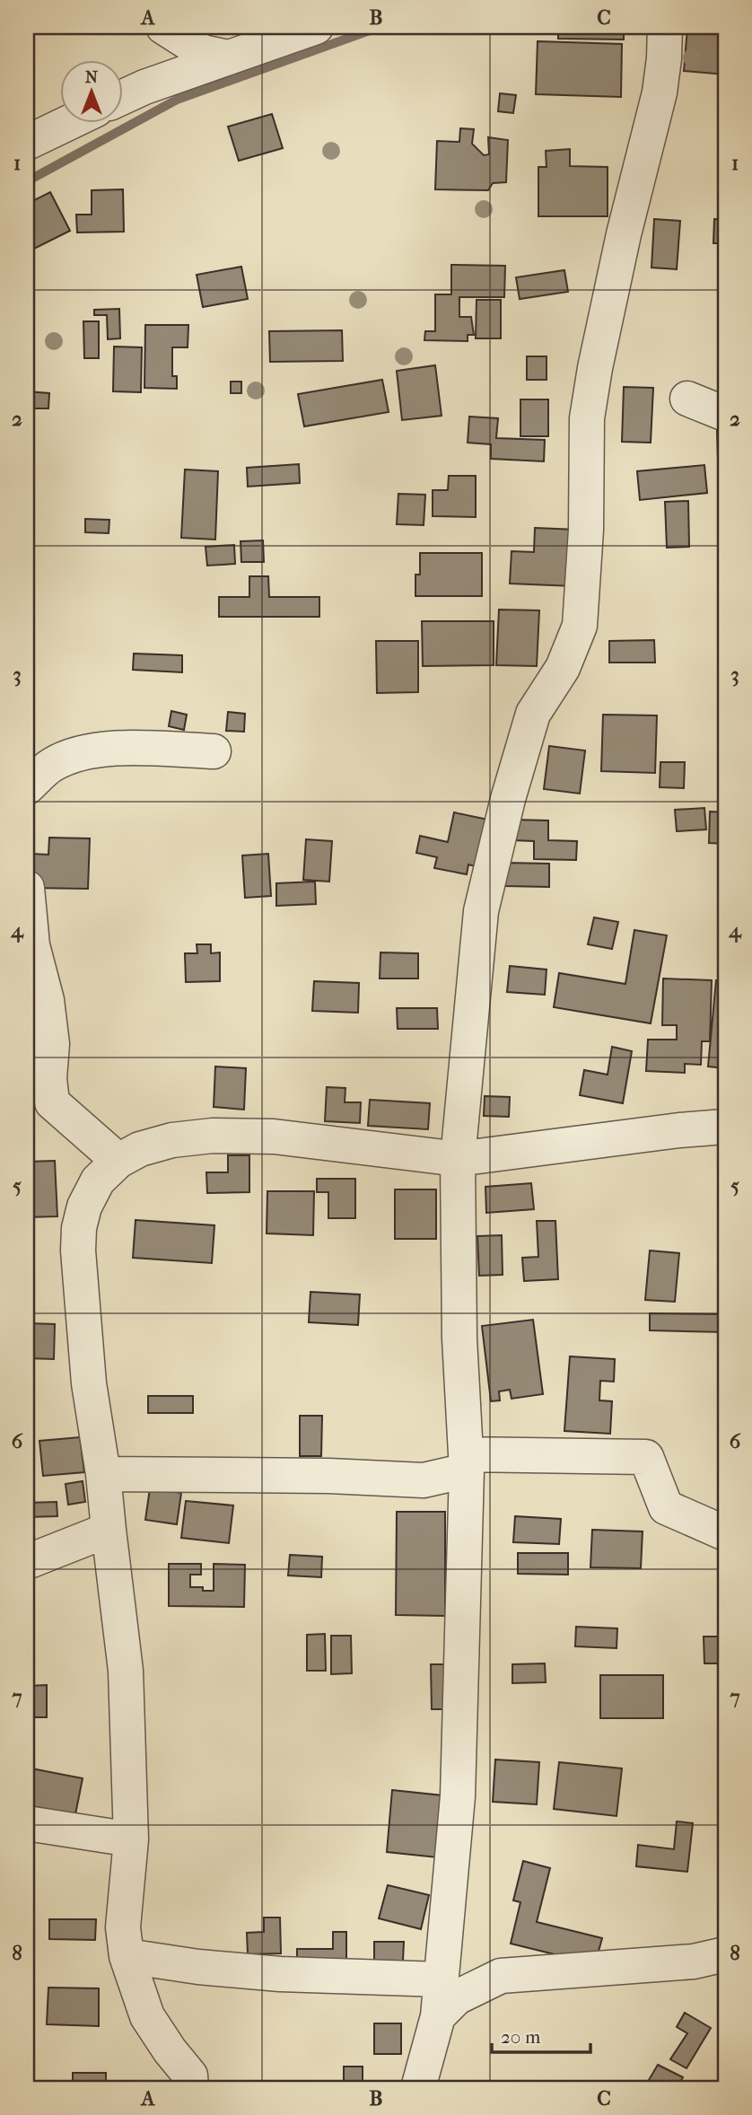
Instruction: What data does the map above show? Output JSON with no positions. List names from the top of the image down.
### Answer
{
  "scale_bar": "20 m",
  "north": "top",
  "grid": {
    "columns": ["A", "B", "C"],
    "rows": [
      "1",
      "2",
      "3",
      "4",
      "5",
      "6",
      "7",
      "8"
    ]
  }
}
